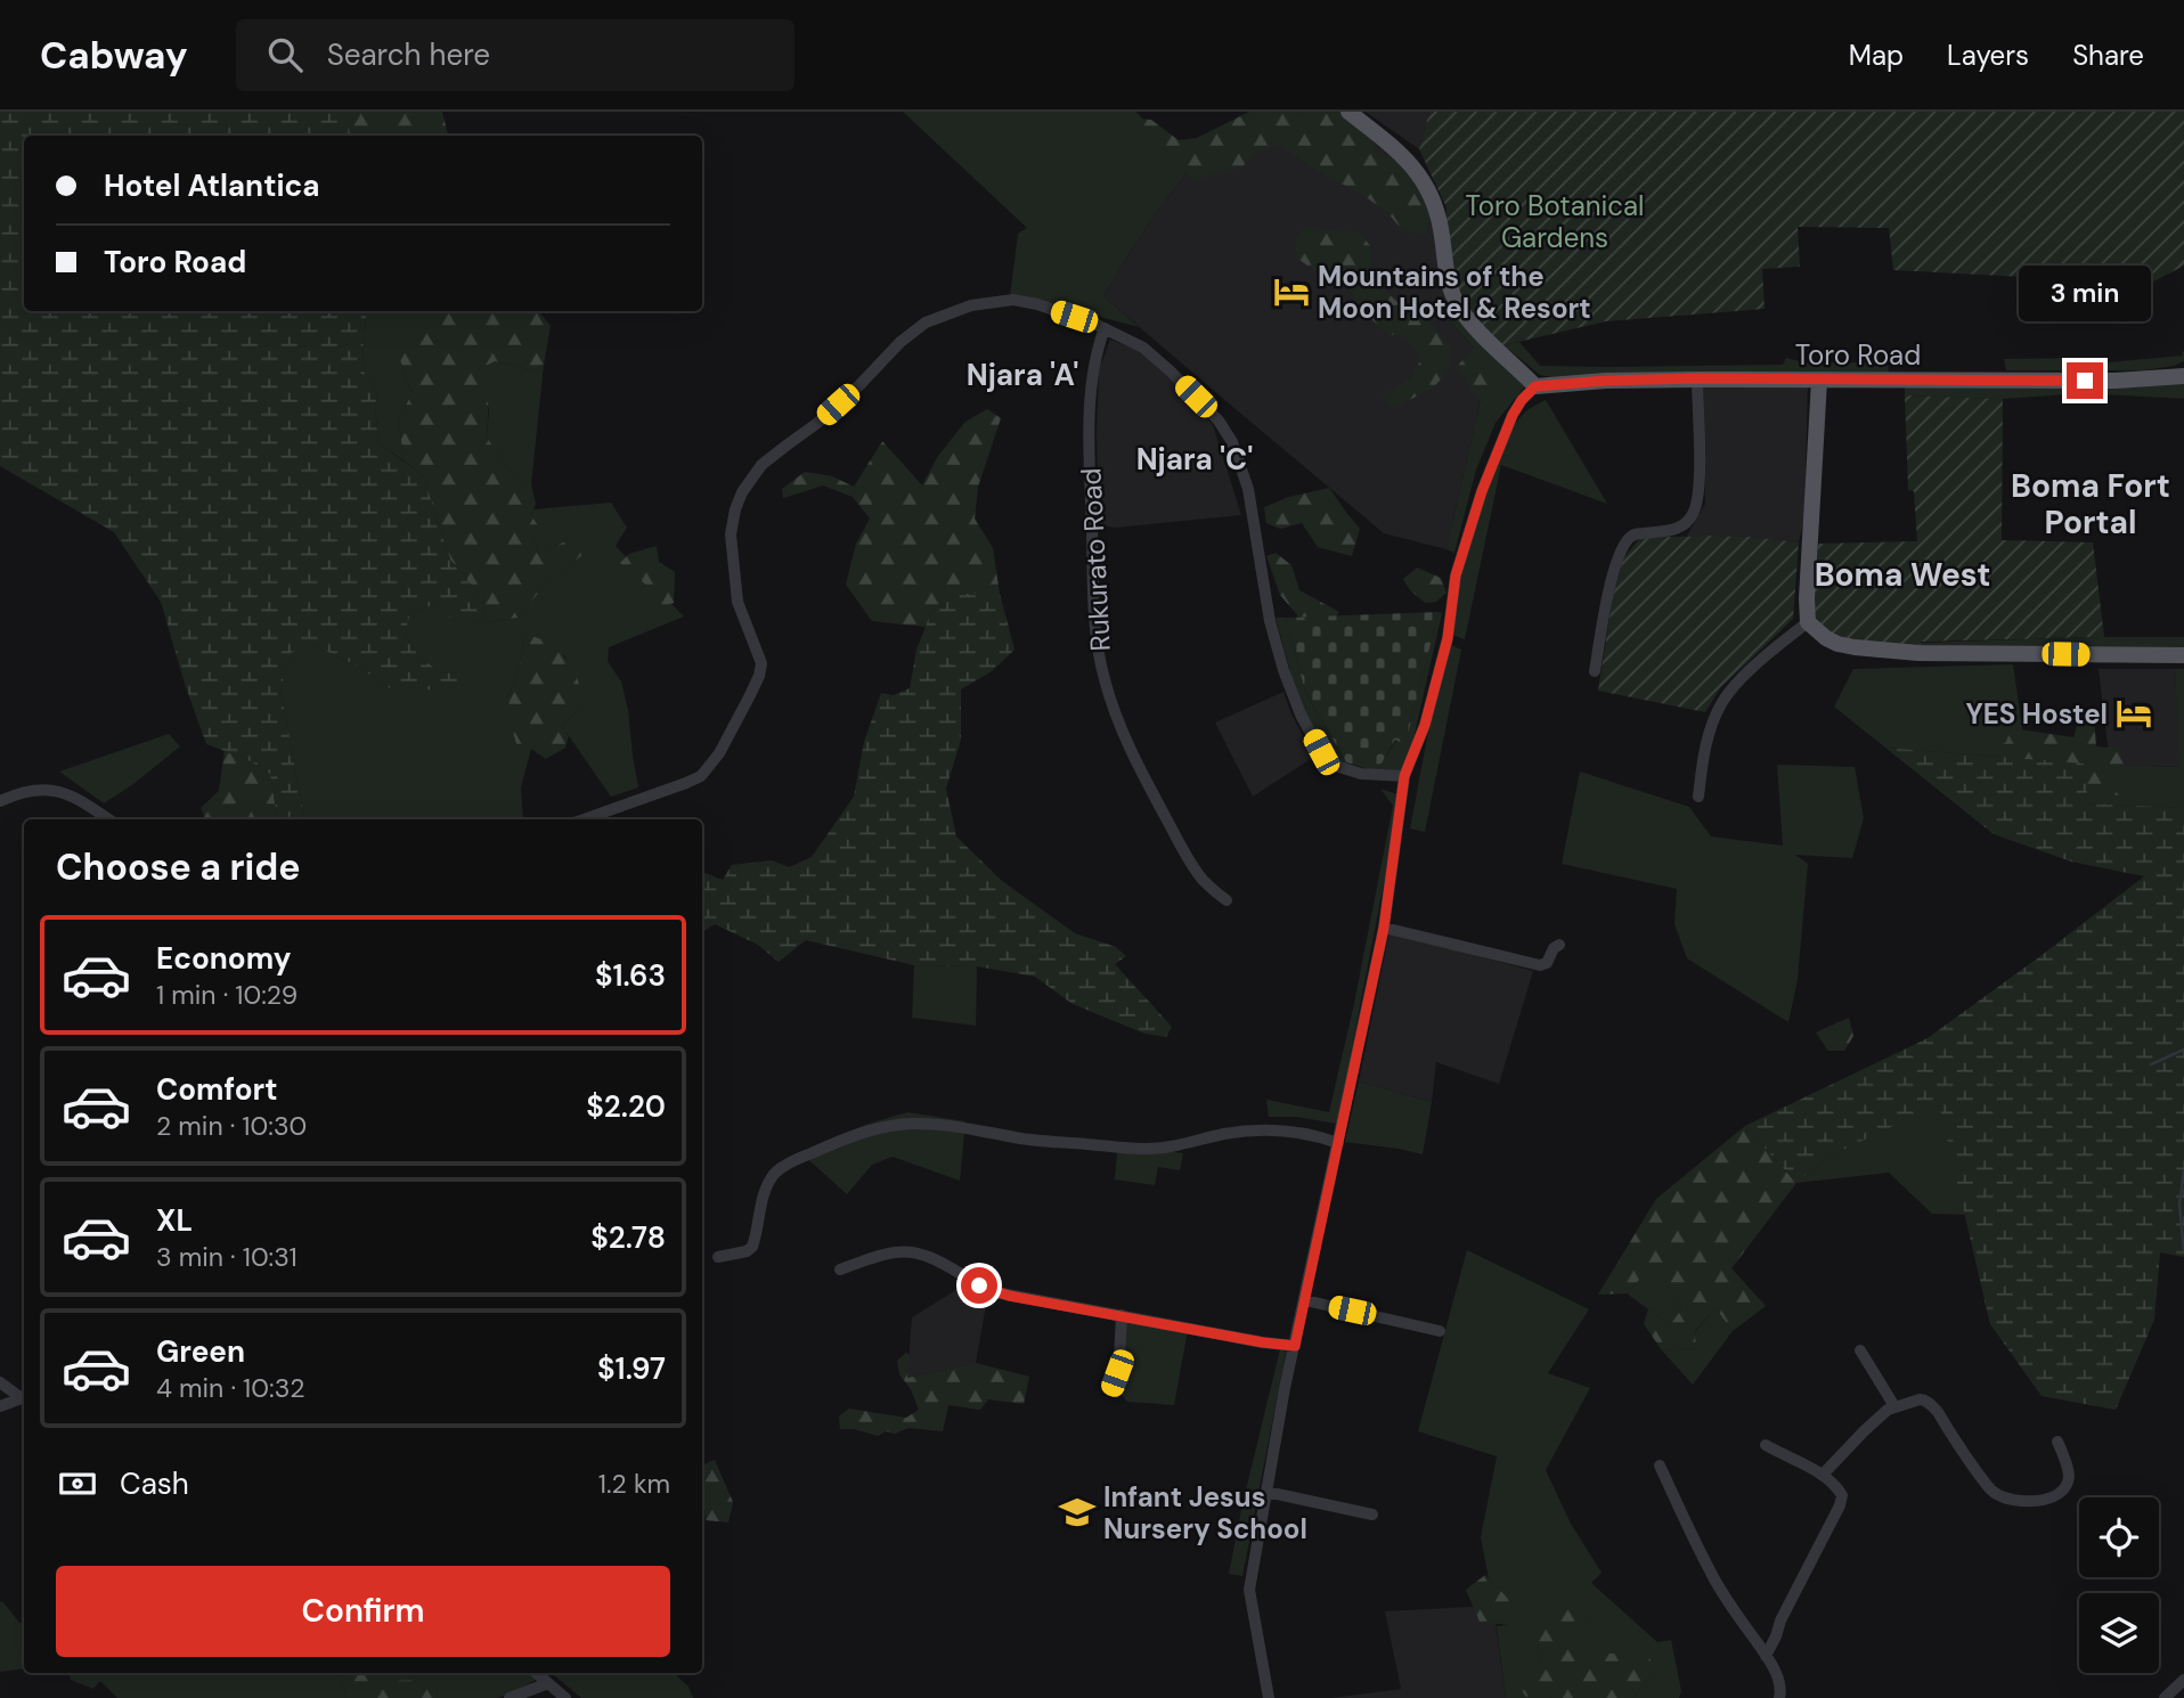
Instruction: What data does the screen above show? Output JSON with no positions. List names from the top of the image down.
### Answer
{
  "streets": {
    "main road": ["Toro Road"],
    "street": ["Rukurato Road"]
  },
  "districts": [
    "Njara 'A'",
    "Njara 'C'",
    "Boma Fort Portal",
    "Boma West"
  ],
  "parks": ["Toro Botanical Gardens"],
  "places": {
    "hotel": ["Mountains of the Moon Hotel & Resort", "YES Hostel"],
    "school or university": ["Infant Jesus Nursery School"]
  },
  "page": {
    "header": "Cabway",
    "search": "Search here",
    "nav": ["Map", "Layers", "Share"],
    "banner": ["Hotel Atlantica", "Toro Road"],
    "bubble": "3 min",
    "heading": "Choose a ride",
    "list": [
      {
        "name": "Economy",
        "note": "1 min · 10:29",
        "value": "$1.63"
      },
      {
        "name": "Comfort",
        "note": "2 min · 10:30",
        "value": "$2.20"
      },
      {
        "name": "XL",
        "note": "3 min · 10:31",
        "value": "$2.78"
      },
      {
        "name": "Green",
        "note": "4 min · 10:32",
        "value": "$1.97"
      }
    ],
    "pay": ["Cash", "1.2 km"],
    "buttons": "Confirm"
  }
}
